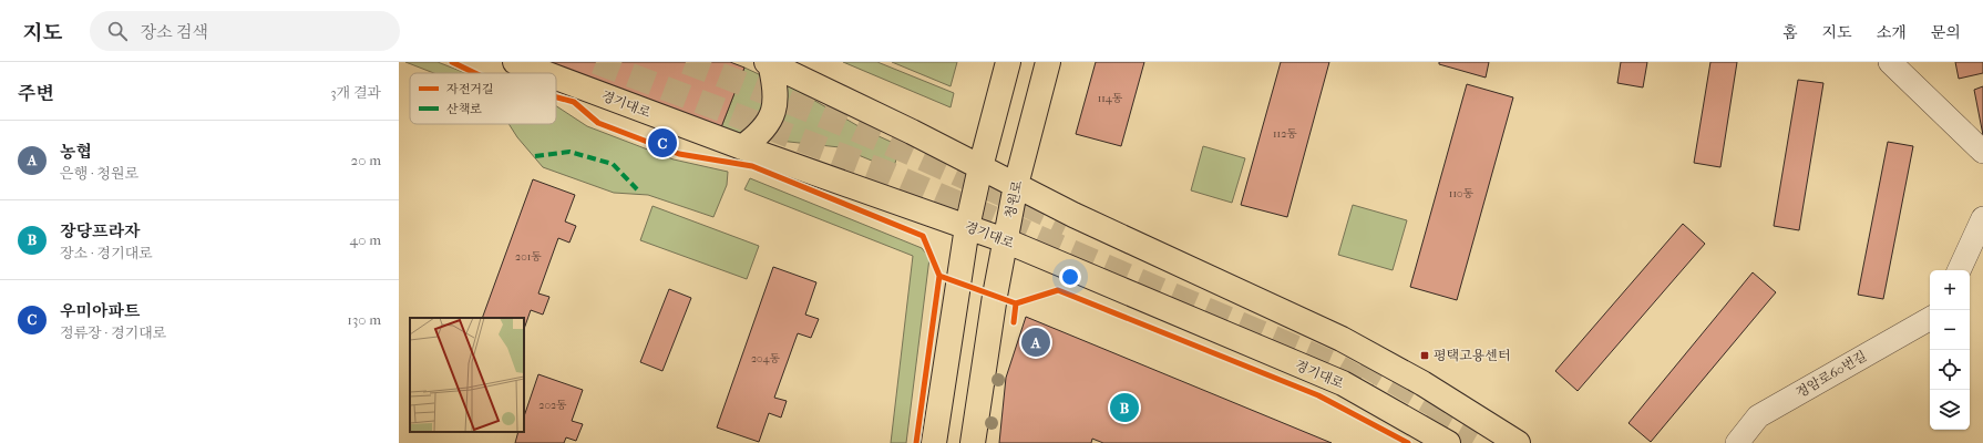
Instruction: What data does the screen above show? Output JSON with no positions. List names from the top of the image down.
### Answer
{
  "streets": {
    "main road": ["경기대로", "청원로"],
    "street": ["정암로60번길"]
  },
  "crossings": [
    ["경기대로", "청원로"]
  ],
  "places": {
    "transit": ["평택고용센터"]
  },
  "house_numbers": [
    "114동",
    "112동",
    "110동",
    "201동",
    "204동",
    "202동"
  ],
  "legend": ["자전거길", "산책로"],
  "page": {
    "header": "지도",
    "search": "장소 검색",
    "nav": [
      "홈",
      "지도",
      "소개",
      "문의"
    ],
    "heading": ["주변", "3개 결과"],
    "list": [
      {
        "mark": "A",
        "name": "농협",
        "note": "은행 · 청원로",
        "value": "20 m"
      },
      {
        "mark": "B",
        "name": "장당프라자",
        "note": "장소 · 경기대로",
        "value": "40 m"
      },
      {
        "mark": "C",
        "name": "우미아파트",
        "note": "정류장 · 경기대로",
        "value": "130 m"
      }
    ],
    "pins": ["C", "A", "B"],
    "map_buttons": ["+", "−"]
  }
}
